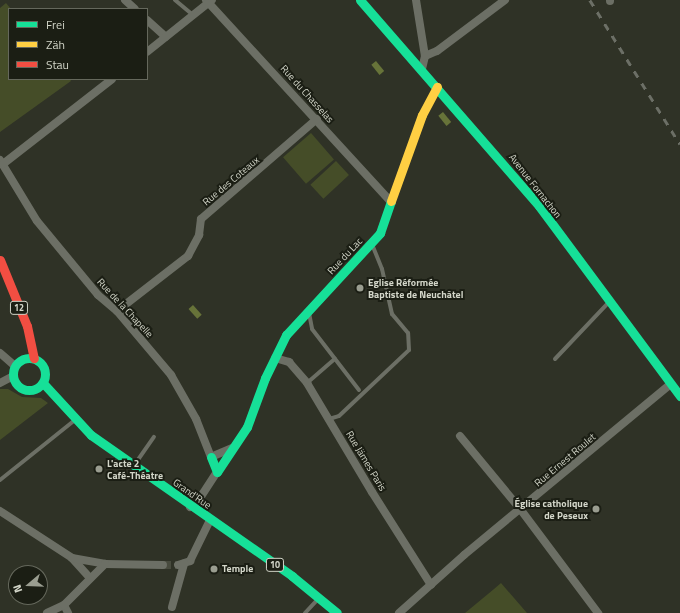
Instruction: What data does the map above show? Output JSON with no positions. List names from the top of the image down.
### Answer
{
  "streets": {
    "street": [
      "Rue du Chasselas",
      "Rue des Coteaux",
      "Avenue Fornachon",
      "Rue du Lac",
      "12",
      "Rue de la Chapelle",
      "Rue Ernest Roulet",
      "Rue Jämes Paris",
      "Grand'Rue",
      "10"
    ]
  },
  "crossings": [
    ["Rue du Chasselas", "Rue des Coteaux"],
    ["Rue du Chasselas", "Rue du Lac"],
    ["Rue des Coteaux", "Rue de la Chapelle"],
    ["Avenue Fornachon", "Rue du Lac"],
    ["Avenue Fornachon", "Rue Ernest Roulet"],
    ["Rue du Lac", "Rue Jämes Paris"],
    ["12", "Grand'Rue"],
    ["Rue Ernest Roulet", "Rue Jämes Paris"]
  ],
  "places": [
    "Eglise Réformée Baptiste de Neuchâtel",
    "L'acte 2 Café-Théatre",
    "Église catholique de Peseux",
    "Temple"
  ],
  "legend": ["Frei", "Zäh", "Stau"],
  "north": "left"
}
